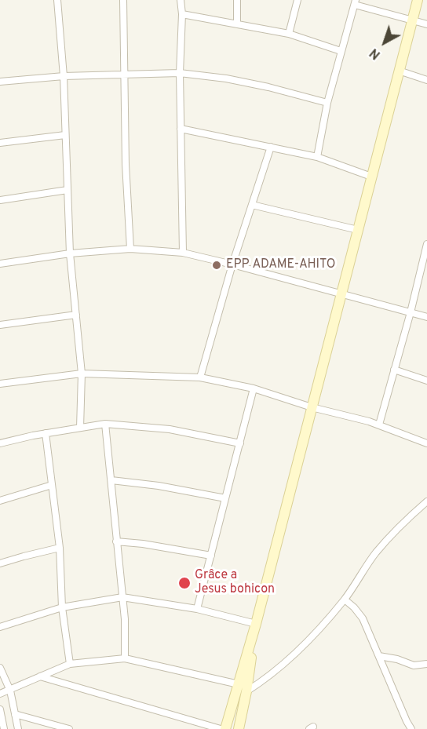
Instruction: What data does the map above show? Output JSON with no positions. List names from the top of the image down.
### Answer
{
  "places": ["EPP ADAME-AHITO", "Grâce a Jesus bohicon"],
  "north": "bottom left"
}
